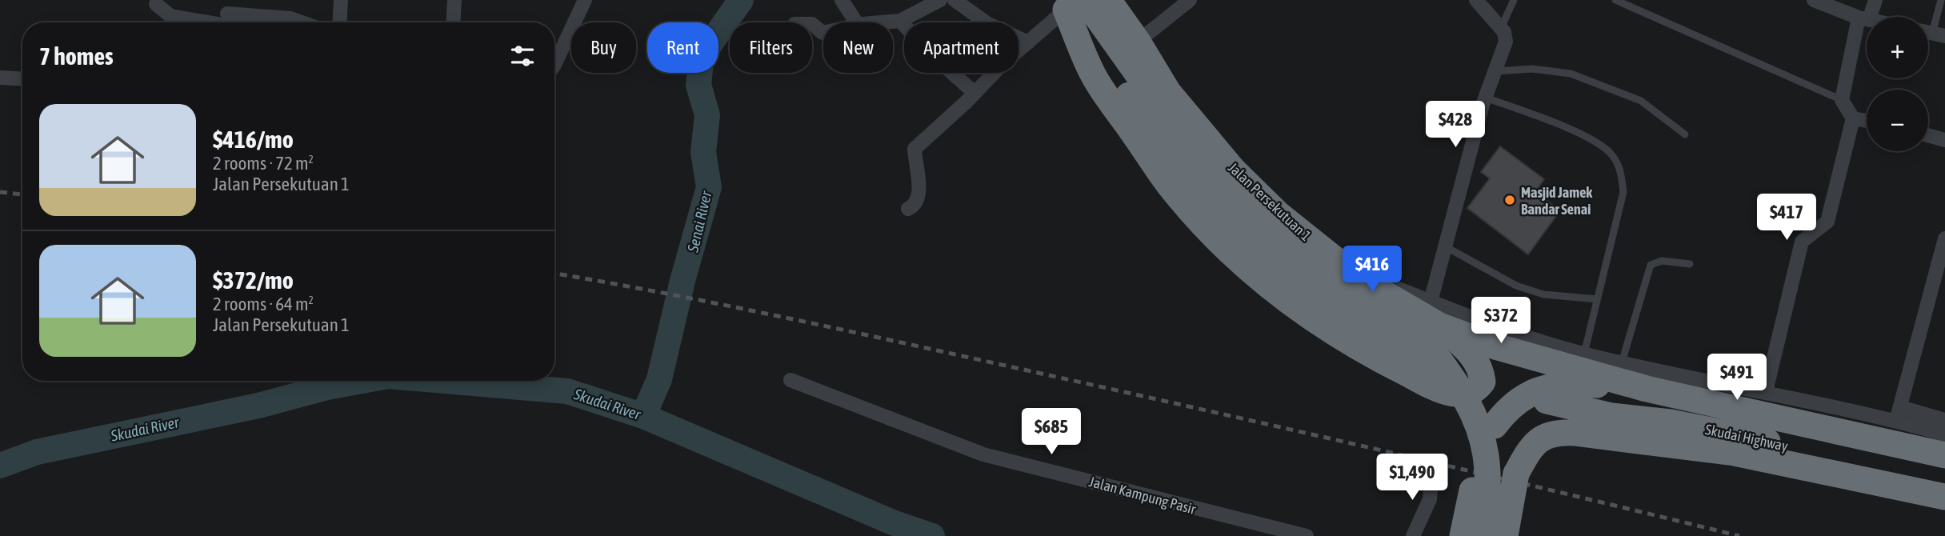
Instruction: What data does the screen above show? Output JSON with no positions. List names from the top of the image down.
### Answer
{
  "streets": {
    "highway": ["Jalan Persekutuan 1", "Skudai Highway"],
    "street": ["Jalan Kampung Pasir"]
  },
  "crossings": [
    ["Jalan Persekutuan 1", "Skudai Highway"]
  ],
  "water": ["Senai River", "Skudai River"],
  "places": ["Masjid Jamek Bandar Senai"],
  "page": {
    "map_buttons": ["+", "−"],
    "chip": [
      "Buy",
      "Rent",
      "Filters",
      "New",
      "Apartment"
    ],
    "heading": "7 homes",
    "list": [
      {
        "name": "$416/mo",
        "note": "2 rooms · 72 m² · Jalan Persekutuan 1"
      },
      {
        "name": "$372/mo",
        "note": "2 rooms · 64 m² · Jalan Persekutuan 1"
      }
    ],
    "price": [
      "$428",
      "$417",
      "$416",
      "$372",
      "$491",
      "$685",
      "$1,490"
    ]
  }
}
